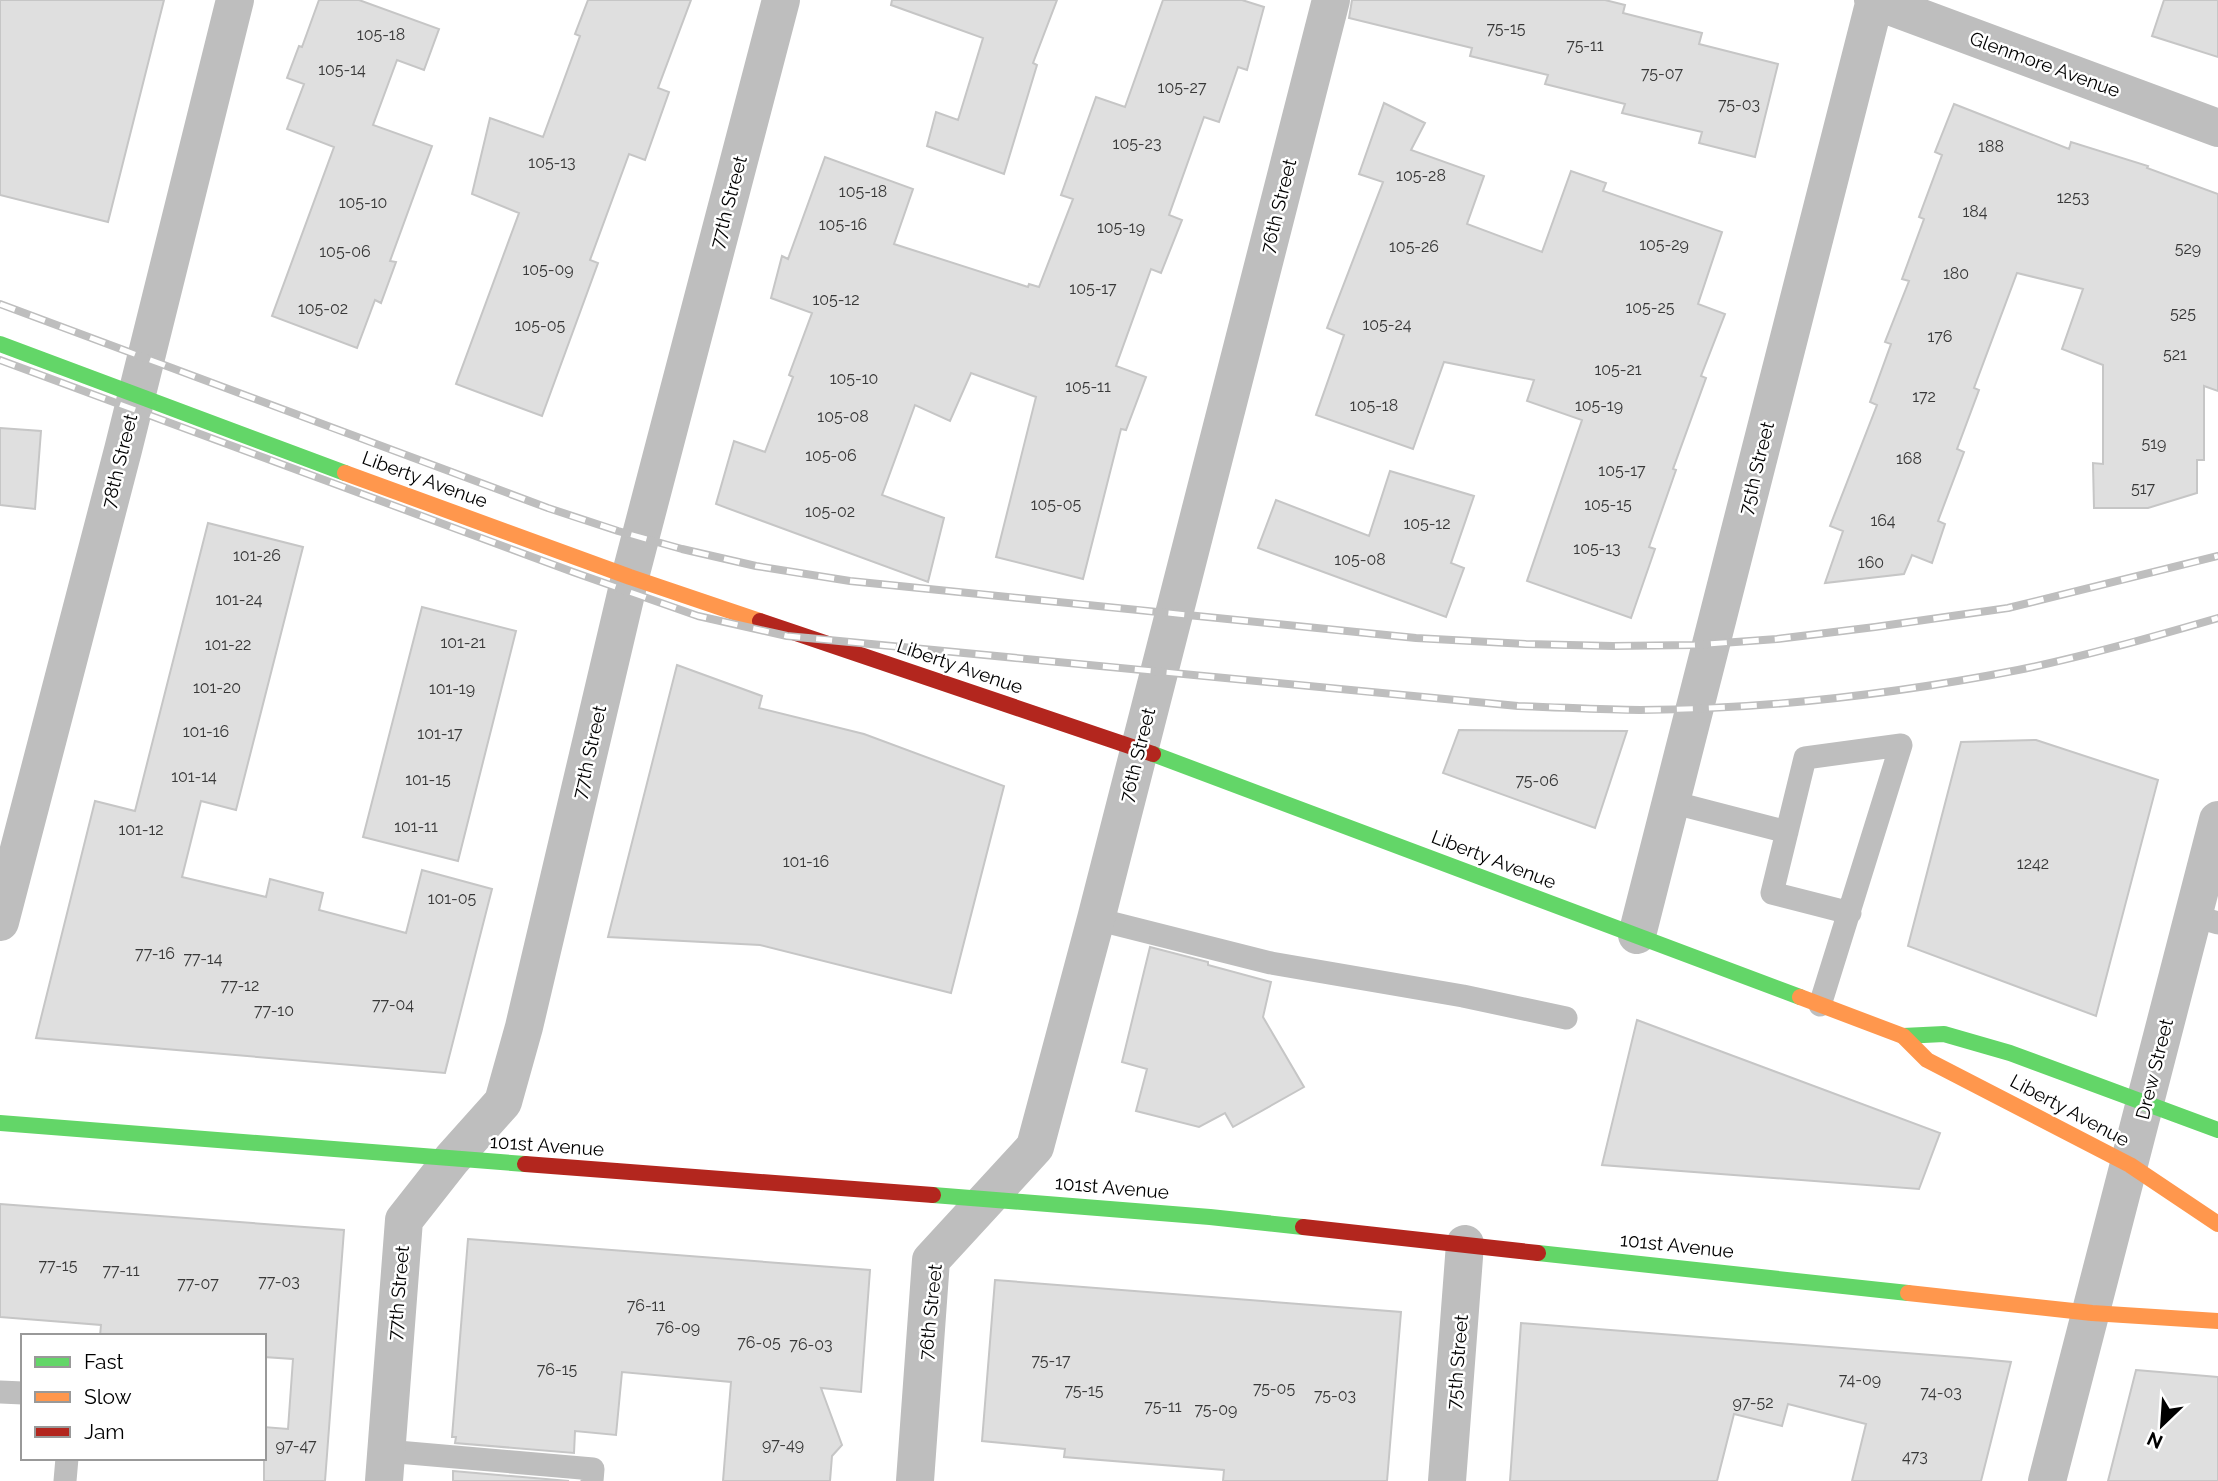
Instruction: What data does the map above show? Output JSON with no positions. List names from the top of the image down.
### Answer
{
  "streets": {
    "street": [
      "Glenmore Avenue",
      "77th Street",
      "76th Street",
      "78th Street",
      "75th Street",
      "Liberty Avenue",
      "Drew Street",
      "101st Avenue"
    ]
  },
  "crossings": [
    ["Glenmore Avenue", "75th Street"],
    ["77th Street", "Liberty Avenue"],
    ["77th Street", "101st Avenue"],
    ["76th Street", "Liberty Avenue"],
    ["76th Street", "101st Avenue"],
    ["78th Street", "Liberty Avenue"],
    ["75th Street", "Liberty Avenue"],
    ["75th Street", "101st Avenue"],
    ["Liberty Avenue", "Drew Street"],
    ["Drew Street", "101st Avenue"]
  ],
  "house_numbers": [
    "75-15",
    "105-18",
    "75-11",
    "105-14",
    "75-07",
    "105-27",
    "75-03",
    "105-23",
    "188",
    "105-13",
    "105-28",
    "105-18",
    "1253",
    "105-10",
    "184",
    "105-16",
    "105-19",
    "105-29",
    "105-26",
    "529",
    "105-06",
    "105-09",
    "180",
    "105-17",
    "105-12",
    "105-25",
    "105-02",
    "525",
    "105-24",
    "105-05",
    "176",
    "521",
    "105-21",
    "105-10",
    "105-11",
    "172",
    "105-18",
    "105-19",
    "105-08",
    "519",
    "105-06",
    "168",
    "105-17",
    "517",
    "105-05",
    "105-15",
    "105-02",
    "164",
    "105-12",
    "105-13",
    "101-26",
    "105-08",
    "160",
    "101-24",
    "101-21",
    "101-22",
    "101-20",
    "101-19",
    "101-16",
    "101-17",
    "101-14",
    "101-15",
    "75-06",
    "101-11",
    "101-12",
    "101-16",
    "1242",
    "101-05",
    "77-16",
    "77-14",
    "77-12",
    "77-04",
    "77-10",
    "77-15",
    "77-11",
    "77-03",
    "77-07",
    "76-11",
    "76-09",
    "76-05",
    "76-03",
    "75-17",
    "76-15",
    "74-09",
    "75-05",
    "75-15",
    "74-03",
    "75-03",
    "97-52",
    "75-11",
    "75-09",
    "97-49",
    "97-47",
    "473"
  ],
  "legend": ["Fast", "Slow", "Jam"],
  "north": "bottom left"
}
